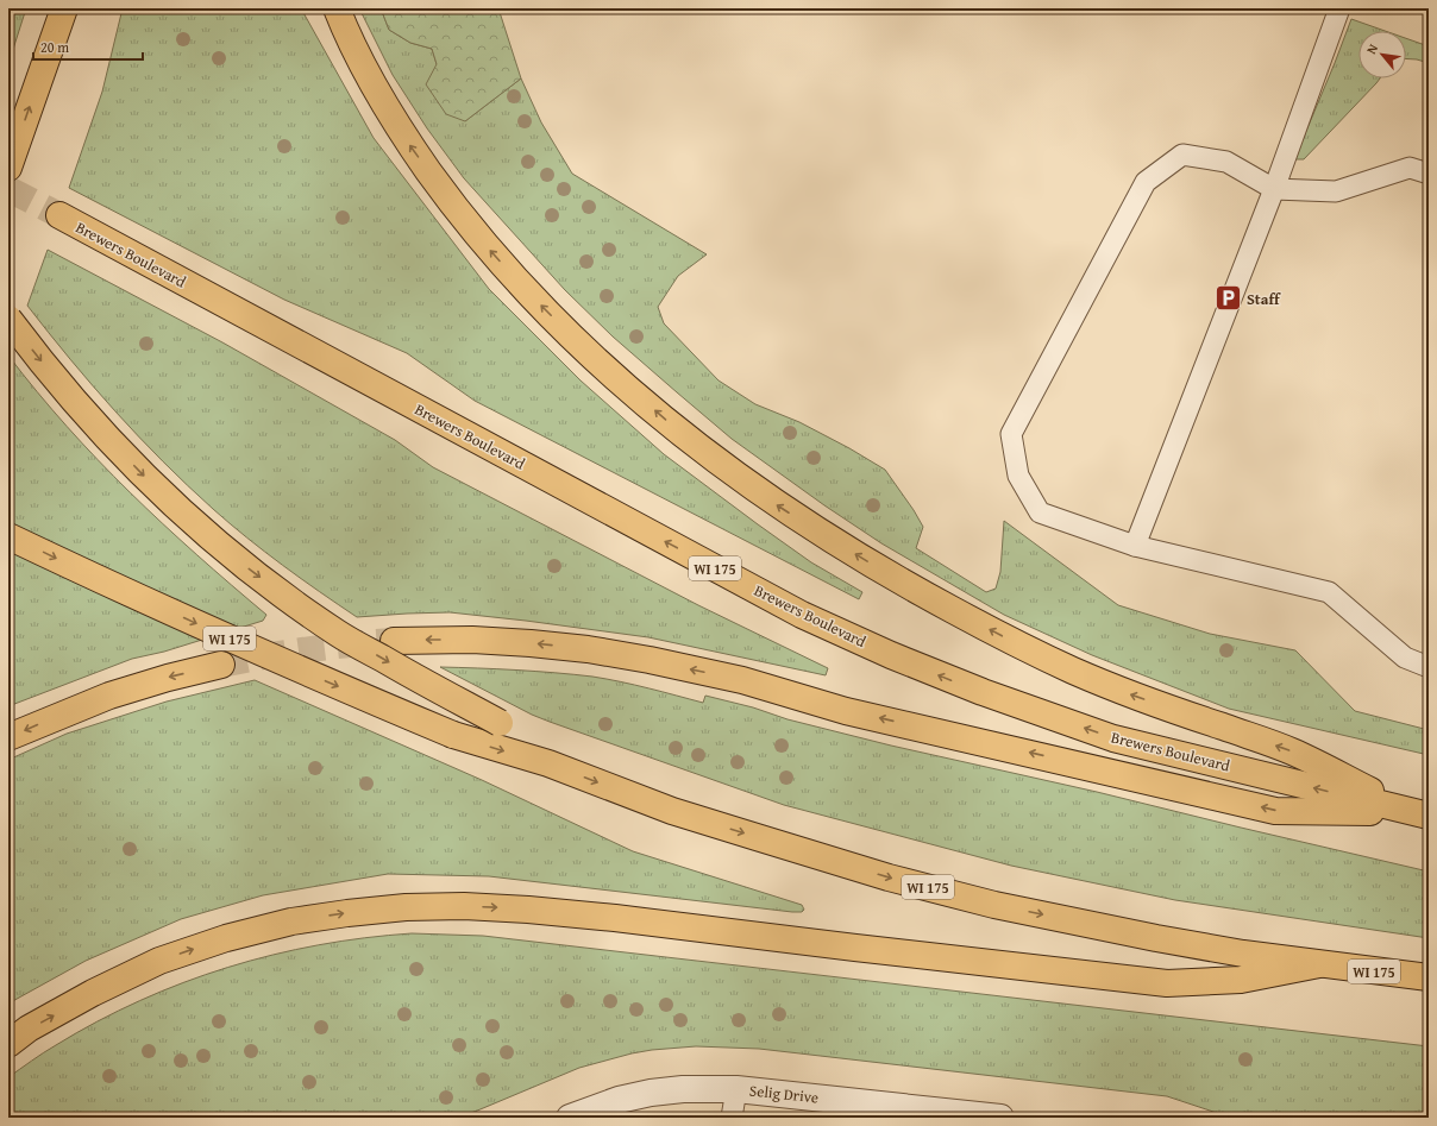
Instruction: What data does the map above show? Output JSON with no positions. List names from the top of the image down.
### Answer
{
  "streets": {
    "highway": ["Brewers Boulevard", "WI 175"],
    "street": ["Selig Drive"]
  },
  "places": {
    "parking": ["Staff"]
  },
  "scale_bar": "20 m",
  "north": "top left"
}
